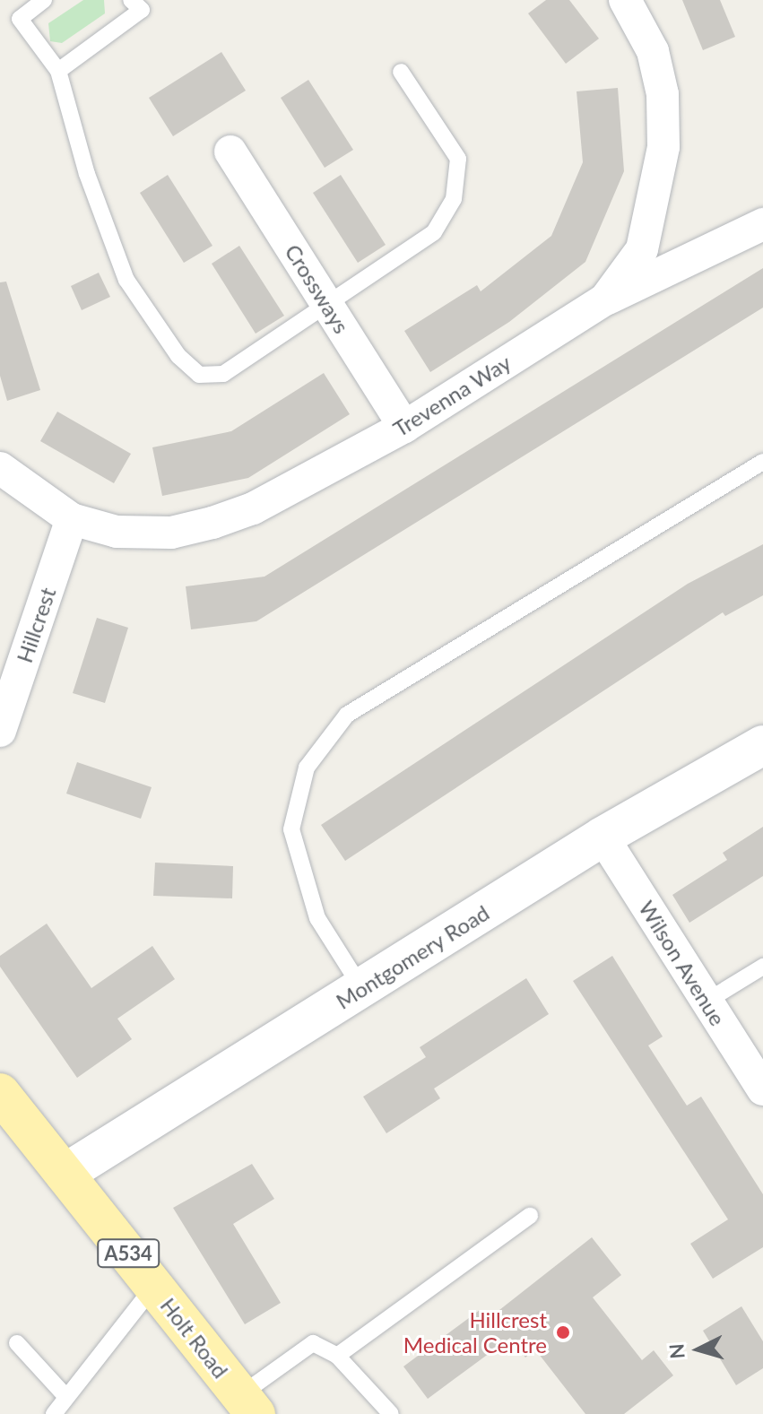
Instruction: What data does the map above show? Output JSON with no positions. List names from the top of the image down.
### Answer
{
  "streets": {
    "main road": ["A534", "Holt Road"],
    "street": [
      "Crossways",
      "Trevenna Way",
      "Hillcrest",
      "Montgomery Road",
      "Wilson Avenue"
    ]
  },
  "crossings": [
    ["Crossways", "Trevenna Way"],
    ["Trevenna Way", "Hillcrest"],
    ["Montgomery Road", "Wilson Avenue"],
    ["Montgomery Road", "Holt Road"]
  ],
  "places": ["Hillcrest Medical Centre"],
  "north": "left"
}
